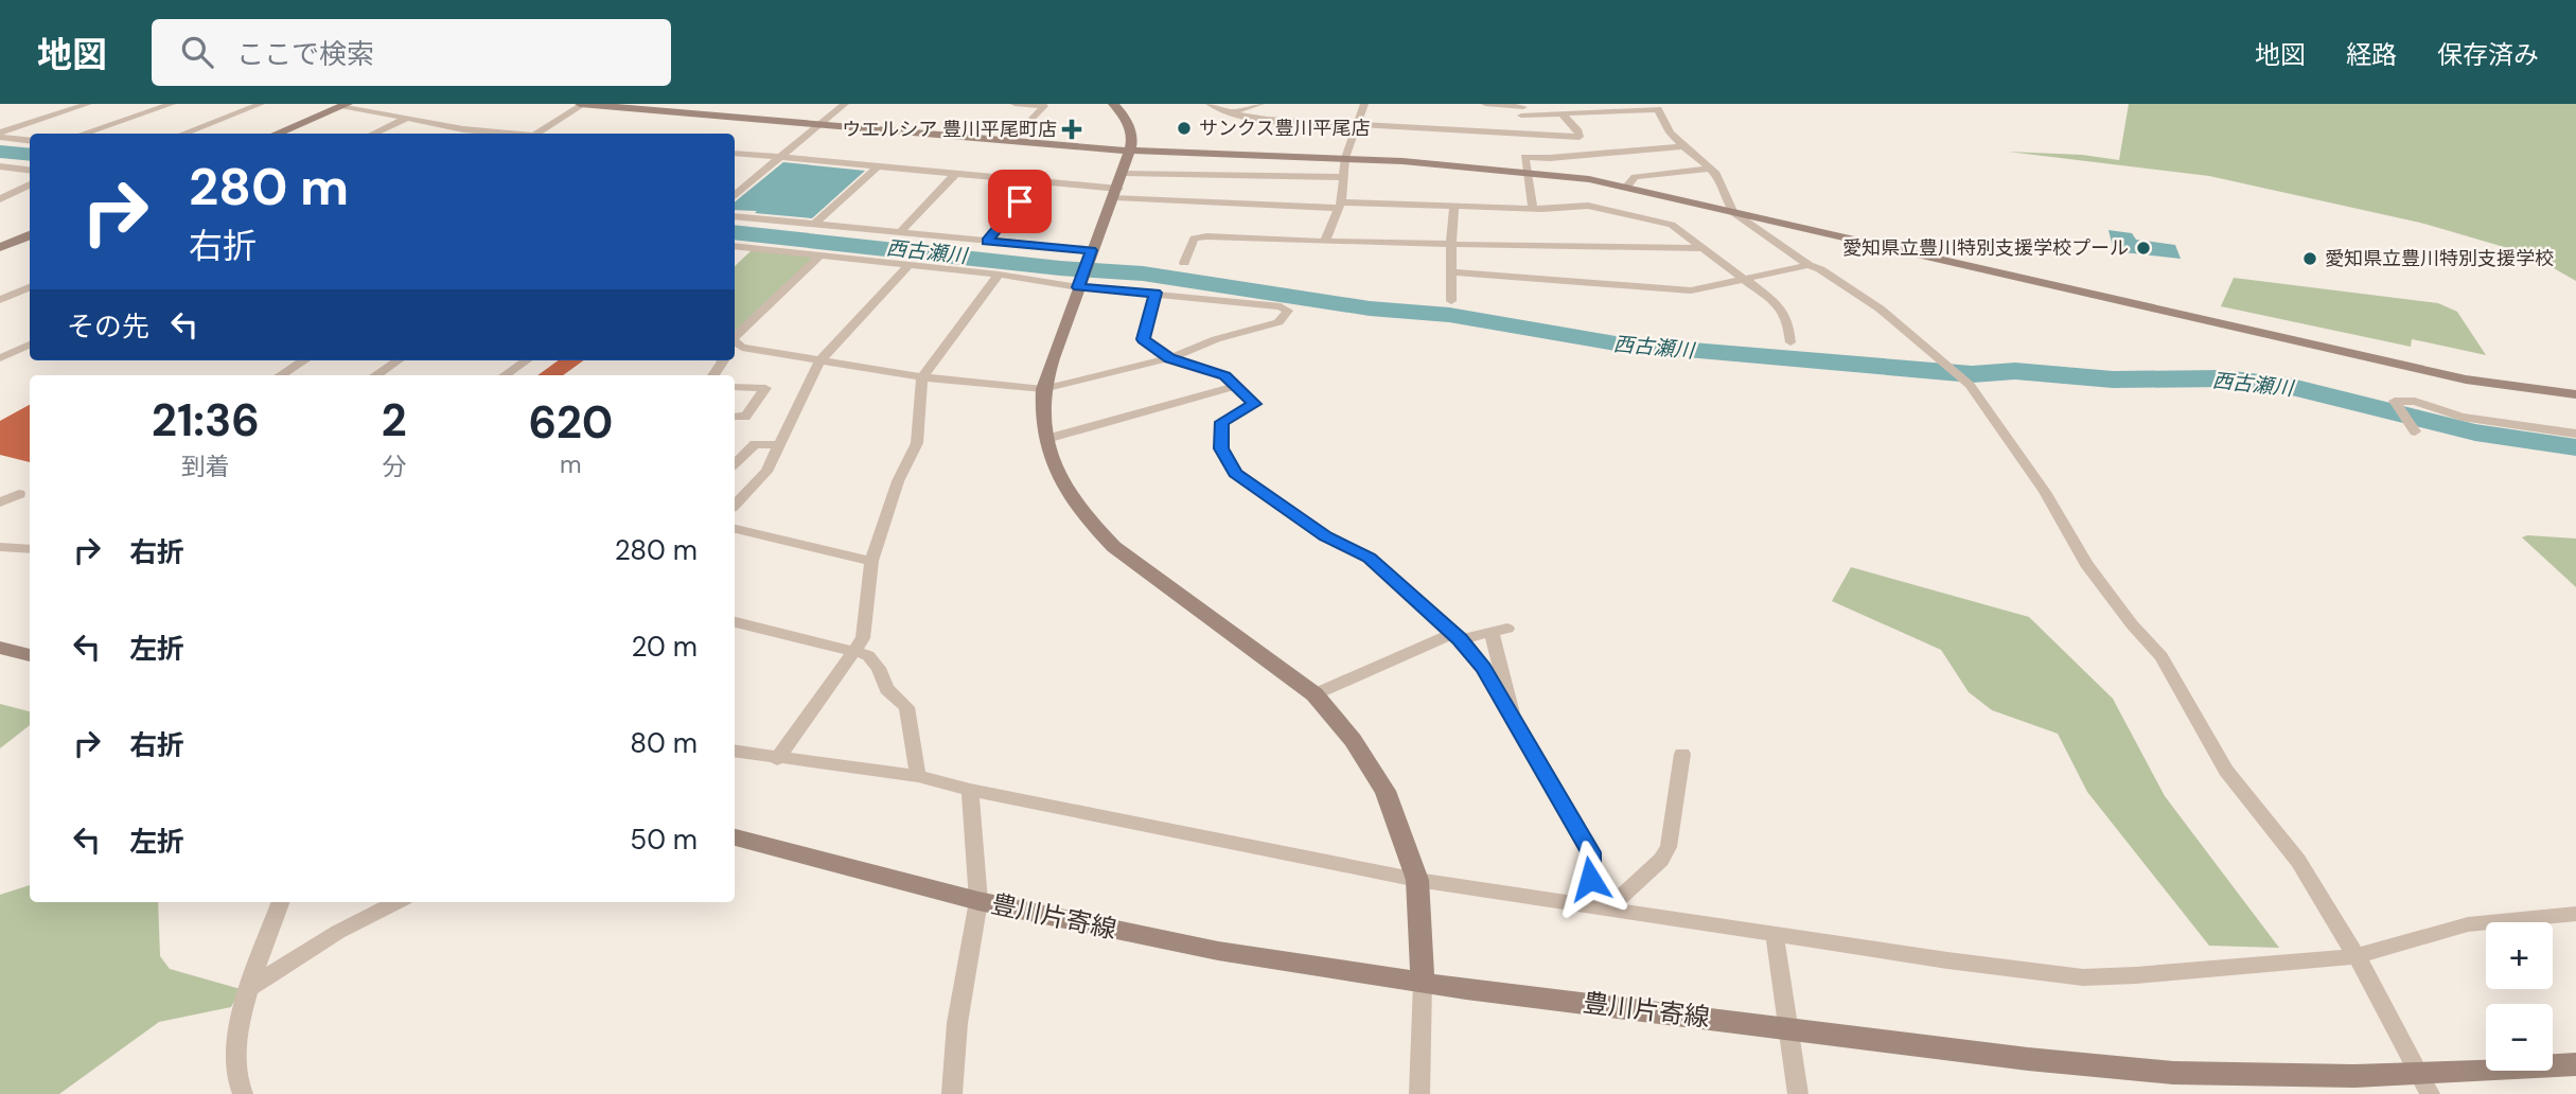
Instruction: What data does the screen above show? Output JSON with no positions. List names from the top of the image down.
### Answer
{
  "streets": {
    "street": ["豊川片寄線"]
  },
  "water": ["西古瀬川"],
  "places": {
    "other": ["サンクス豊川平尾店", "愛知県立豊川特別支援学校プール", "愛知県立豊川特別支援学校"],
    "health": ["ウエルシア 豊川平尾町店"]
  },
  "page": {
    "header": "地図",
    "search": "ここで検索",
    "nav": ["地図", "経路", "保存済み"],
    "turn": ["280 m", "右折"],
    "then": "その先",
    "eta": [
      "21:36",
      "到着",
      "2",
      "分",
      "620",
      "m"
    ],
    "list": [
      {
        "name": "右折",
        "value": "280 m"
      },
      {
        "name": "左折",
        "value": "20 m"
      },
      {
        "name": "右折",
        "value": "80 m"
      },
      {
        "name": "左折",
        "value": "50 m"
      }
    ],
    "map_buttons": ["+", "−"]
  }
}
